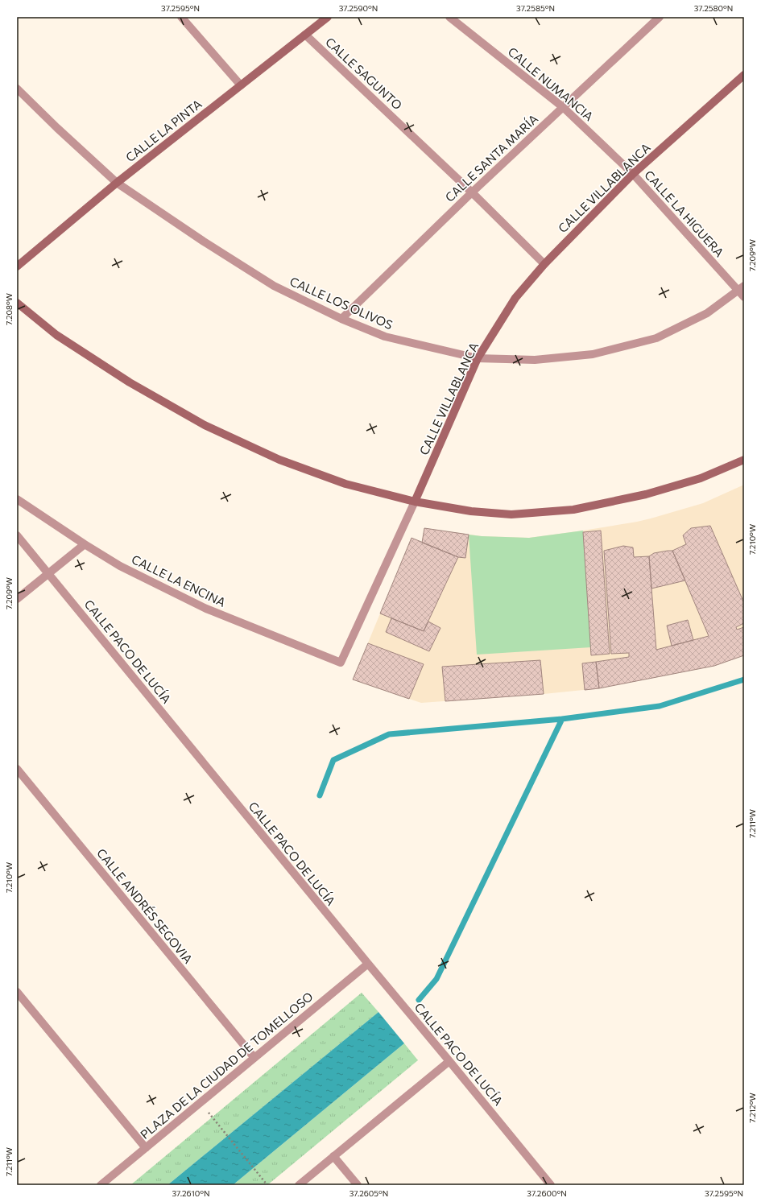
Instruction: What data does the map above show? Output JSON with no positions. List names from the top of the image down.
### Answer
{
  "streets": {
    "street": [
      "CALLE SAGUNTO",
      "CALLE NUMANCIA",
      "CALLE LA PINTA",
      "CALLE SANTA MARÍA",
      "CALLE VILLABLANCA",
      "CALLE LA HIGUERA",
      "CALLE LOS OLIVOS",
      "CALLE LA ENCINA",
      "CALLE PACO DE LUCÍA",
      "CALLE ANDRÉS SEGOVIA",
      "PLAZA DE LA CIUDAD DE TOMELLOSO"
    ]
  },
  "crossings": [
    ["CALLE SAGUNTO", "CALLE LA PINTA"],
    ["CALLE SAGUNTO", "CALLE SANTA MARÍA"],
    ["CALLE SAGUNTO", "CALLE VILLABLANCA"],
    ["CALLE NUMANCIA", "CALLE SANTA MARÍA"],
    ["CALLE NUMANCIA", "CALLE VILLABLANCA"],
    ["CALLE NUMANCIA", "CALLE LA HIGUERA"],
    ["CALLE LA PINTA", "CALLE LOS OLIVOS"],
    ["CALLE SANTA MARÍA", "CALLE LOS OLIVOS"],
    ["CALLE VILLABLANCA", "CALLE LA HIGUERA"],
    ["CALLE VILLABLANCA", "CALLE LOS OLIVOS"],
    ["CALLE VILLABLANCA", "CALLE LA ENCINA"],
    ["CALLE LA HIGUERA", "CALLE LOS OLIVOS"],
    ["CALLE PACO DE LUCÍA", "PLAZA DE LA CIUDAD DE TOMELLOSO"],
    ["CALLE ANDRÉS SEGOVIA", "PLAZA DE LA CIUDAD DE TOMELLOSO"]
  ],
  "coordinates": [
    "37.2595°N",
    "37.2590°N",
    "37.2585°N",
    "37.2580°N",
    "7.209°W",
    "7.208°W",
    "7.210°W",
    "7.211°W",
    "7.212°W",
    "37.2610°N",
    "37.2605°N",
    "37.2600°N"
  ]
}
